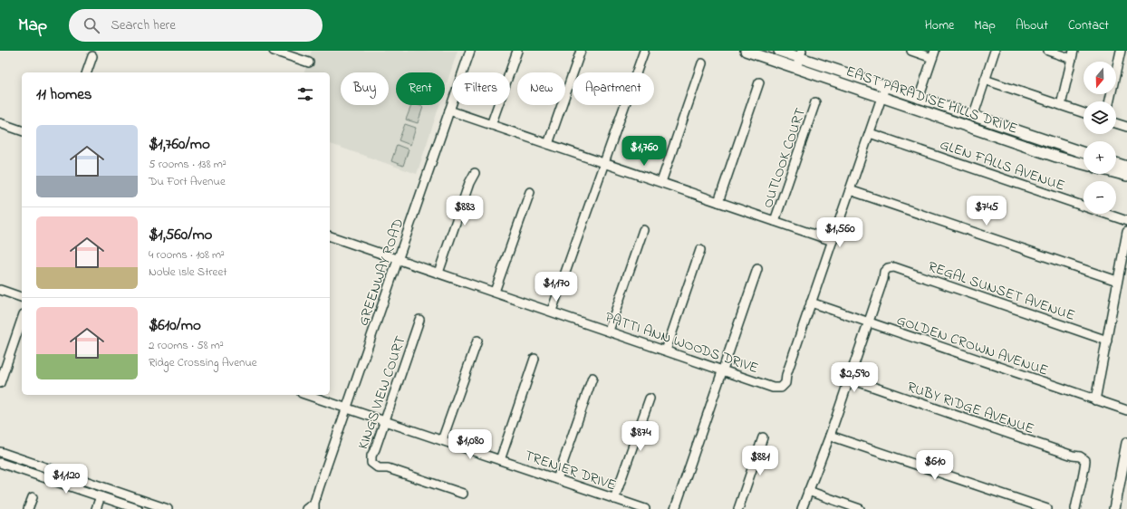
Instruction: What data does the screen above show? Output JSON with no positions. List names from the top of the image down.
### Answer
{
  "streets": {
    "main road": ["EAST PARADISE HILLS DRIVE"],
    "street": [
      "OUTLOOK COURT",
      "GLEN FALLS AVENUE",
      "GREENWAY ROAD",
      "REGAL SUNSET AVENUE",
      "PATTI ANN WOODS DRIVE",
      "GOLDEN CROWN AVENUE",
      "KINGS VIEW COURT",
      "RUBY RIDGE AVENUE",
      "TRENIER DRIVE"
    ]
  },
  "crossings": [
    ["GREENWAY ROAD", "PATTI ANN WOODS DRIVE"],
    ["GREENWAY ROAD", "TRENIER DRIVE"],
    ["REGAL SUNSET AVENUE", "GOLDEN CROWN AVENUE"],
    ["PATTI ANN WOODS DRIVE", "GOLDEN CROWN AVENUE"],
    ["KINGS VIEW COURT", "TRENIER DRIVE"]
  ],
  "north": "bottom",
  "page": {
    "header": "Map",
    "search": "Search here",
    "nav": [
      "Home",
      "Map",
      "About",
      "Contact"
    ],
    "map_buttons": ["+", "−"],
    "chip": [
      "Buy",
      "Rent",
      "Filters",
      "New",
      "Apartment"
    ],
    "heading": "11 homes",
    "list": [
      {
        "name": "$1,760/mo",
        "note": "5 rooms · 138 m² · Du Fort Avenue"
      },
      {
        "name": "$1,560/mo",
        "note": "4 rooms · 108 m² · Noble Isle Street"
      },
      {
        "name": "$610/mo",
        "note": "2 rooms · 58 m² · Ridge Crossing Avenue"
      }
    ],
    "price": [
      "$1,760",
      "$883",
      "$745",
      "$1,560",
      "$1,170",
      "$2,590",
      "$874",
      "$1,080",
      "$881",
      "$610",
      "$1,120"
    ]
  }
}
